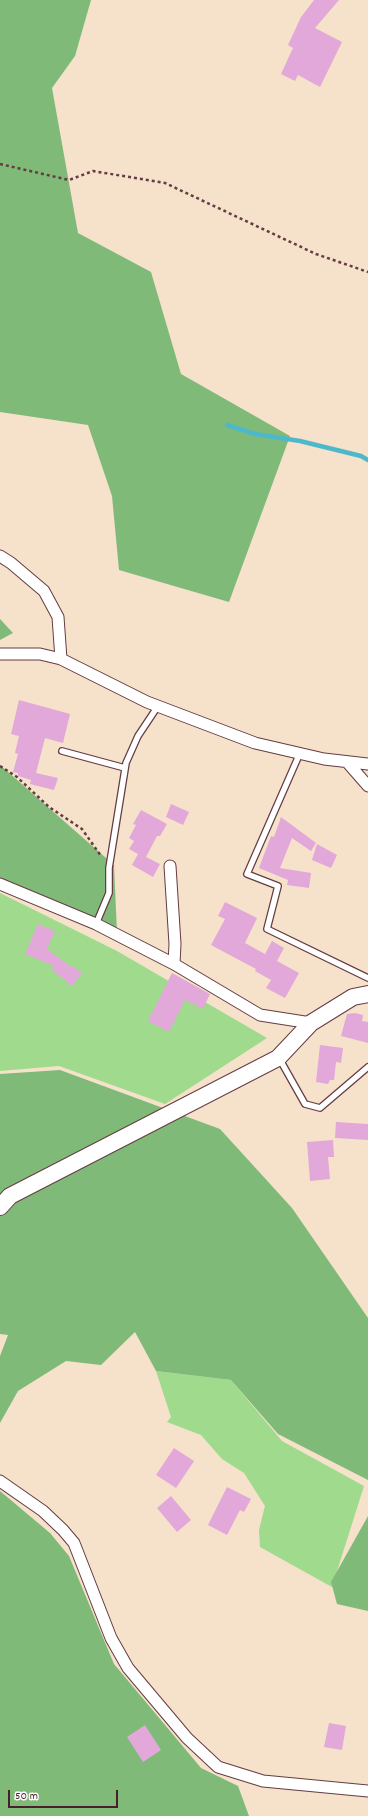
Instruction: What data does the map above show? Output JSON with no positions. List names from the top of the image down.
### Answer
{
  "scale_bar": "50 m"
}
